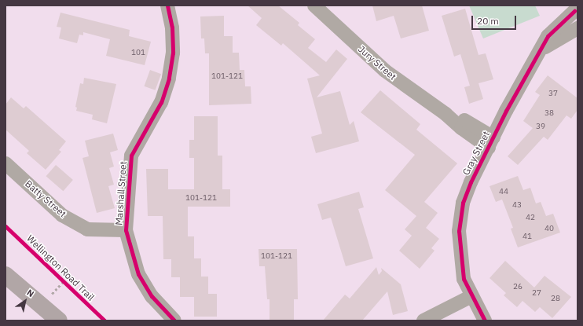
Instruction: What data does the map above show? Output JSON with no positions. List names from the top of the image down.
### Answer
{
  "streets": {
    "street": [
      "Jury Street",
      "Gray Street",
      "Marshall Street",
      "Batty Street"
    ],
    "cycle path": ["Wellington Road Trail"]
  },
  "crossings": [
    ["Jury Street", "Gray Street"],
    ["Marshall Street", "Batty Street"]
  ],
  "house_numbers": [
    "101",
    "101-121",
    "37",
    "38",
    "39",
    "44",
    "101-121",
    "43",
    "42",
    "40",
    "41",
    "101-121",
    "26",
    "27",
    "28"
  ],
  "scale_bar": "20 m",
  "north": "top right"
}
